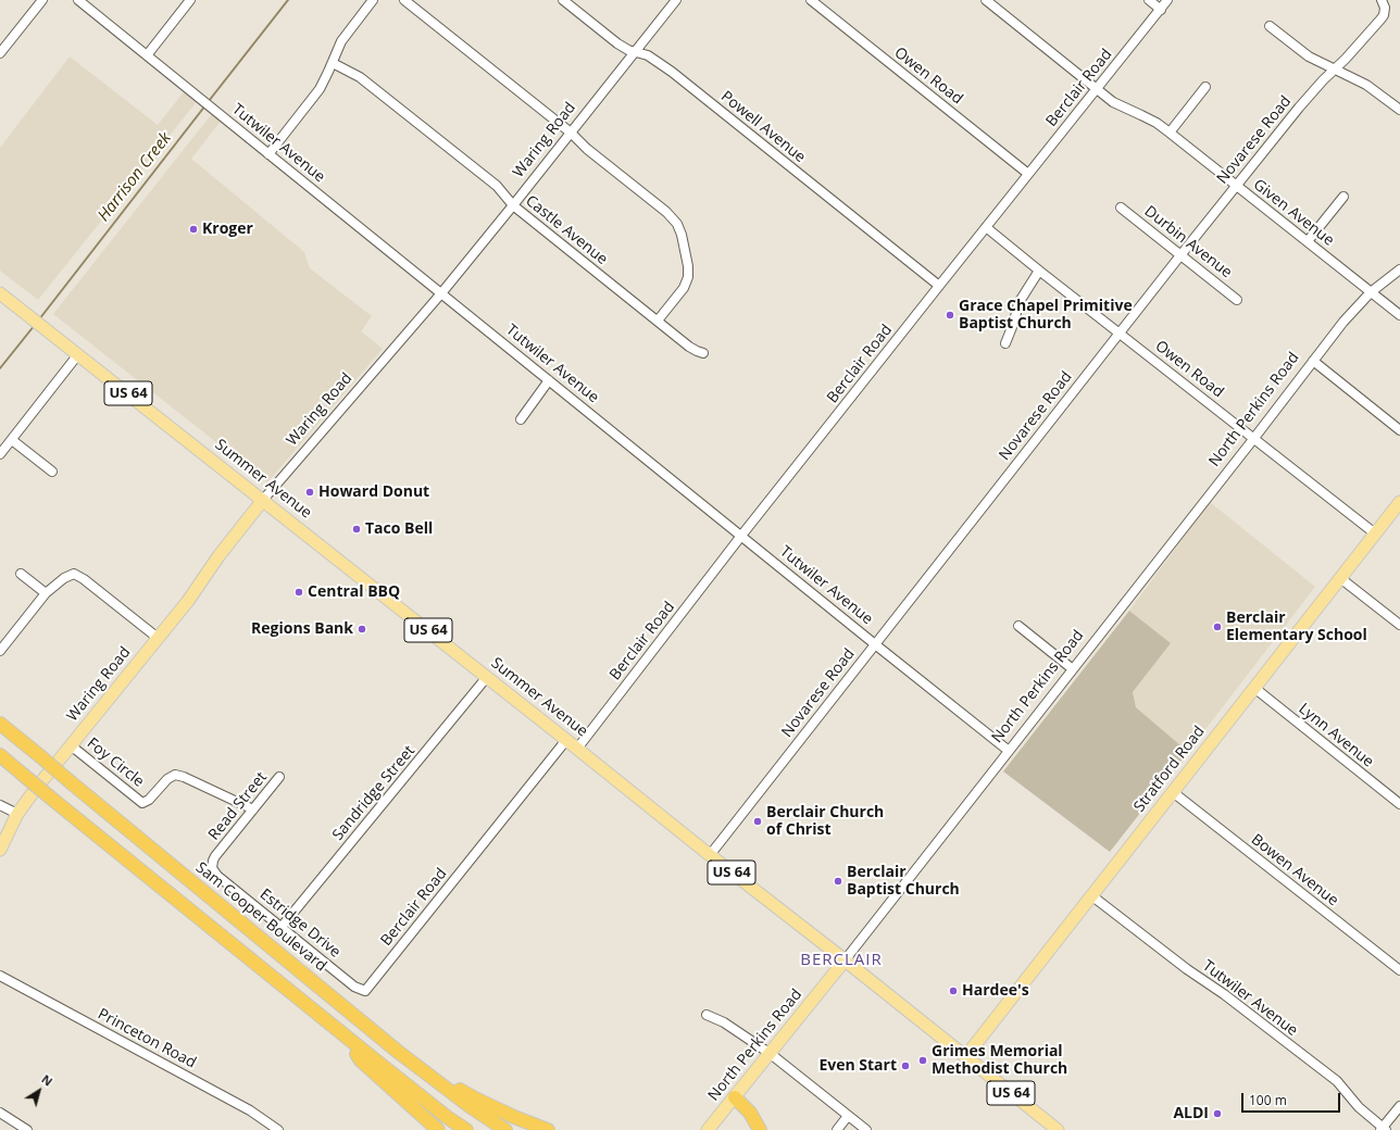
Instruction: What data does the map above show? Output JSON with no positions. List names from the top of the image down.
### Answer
{
  "streets": {
    "highway": ["Sam Cooper Boulevard"],
    "main road": [
      "Waring Road",
      "US 64",
      "North Perkins Road",
      "Summer Avenue",
      "Stratford Road"
    ],
    "street": [
      "Owen Road",
      "Berclair Road",
      "Powell Avenue",
      "Novarese Road",
      "Tutwiler Avenue",
      "Given Avenue",
      "Castle Avenue",
      "Durbin Avenue",
      "Lynn Avenue",
      "Foy Circle",
      "Sandridge Street",
      "Read Street",
      "Bowen Avenue",
      "Estridge Drive",
      "Princeton Road"
    ]
  },
  "crossings": [
    ["Owen Road", "Berclair Road"],
    ["Owen Road", "Novarese Road"],
    ["Owen Road", "North Perkins Road"],
    ["Owen Road", "Stratford Road"],
    ["Berclair Road", "Powell Avenue"],
    ["Berclair Road", "Tutwiler Avenue"],
    ["Berclair Road", "Given Avenue"],
    ["Berclair Road", "Summer Avenue"],
    ["Berclair Road", "Estridge Drive"],
    ["Powell Avenue", "Waring Road"],
    ["Waring Road", "Tutwiler Avenue"],
    ["Waring Road", "Castle Avenue"],
    ["Waring Road", "Summer Avenue"],
    ["Waring Road", "Foy Circle"],
    ["Novarese Road", "Tutwiler Avenue"],
    ["Novarese Road", "Given Avenue"],
    ["Novarese Road", "Durbin Avenue"],
    ["Novarese Road", "Summer Avenue"],
    ["Tutwiler Avenue", "North Perkins Road"],
    ["Tutwiler Avenue", "Stratford Road"],
    ["Given Avenue", "North Perkins Road"],
    ["North Perkins Road", "Summer Avenue"],
    ["Summer Avenue", "Stratford Road"],
    ["Summer Avenue", "Sandridge Street"],
    ["Lynn Avenue", "Stratford Road"],
    ["Foy Circle", "Read Street"],
    ["Stratford Road", "Bowen Avenue"],
    ["Sandridge Street", "Estridge Drive"],
    ["Read Street", "Estridge Drive"]
  ],
  "districts": ["BERCLAIR"],
  "water": ["Harrison Creek"],
  "places": [
    "Kroger",
    "Grace Chapel Primitive Baptist Church",
    "Howard Donut",
    "Taco Bell",
    "Central BBQ",
    "Berclair Elementary School",
    "Regions Bank",
    "Berclair Church of Christ",
    "Berclair Baptist Church",
    "Hardee's",
    "Grimes Memorial Methodist Church",
    "Even Start",
    "ALDI"
  ],
  "scale_bar": "100 m",
  "north": "top right"
}
